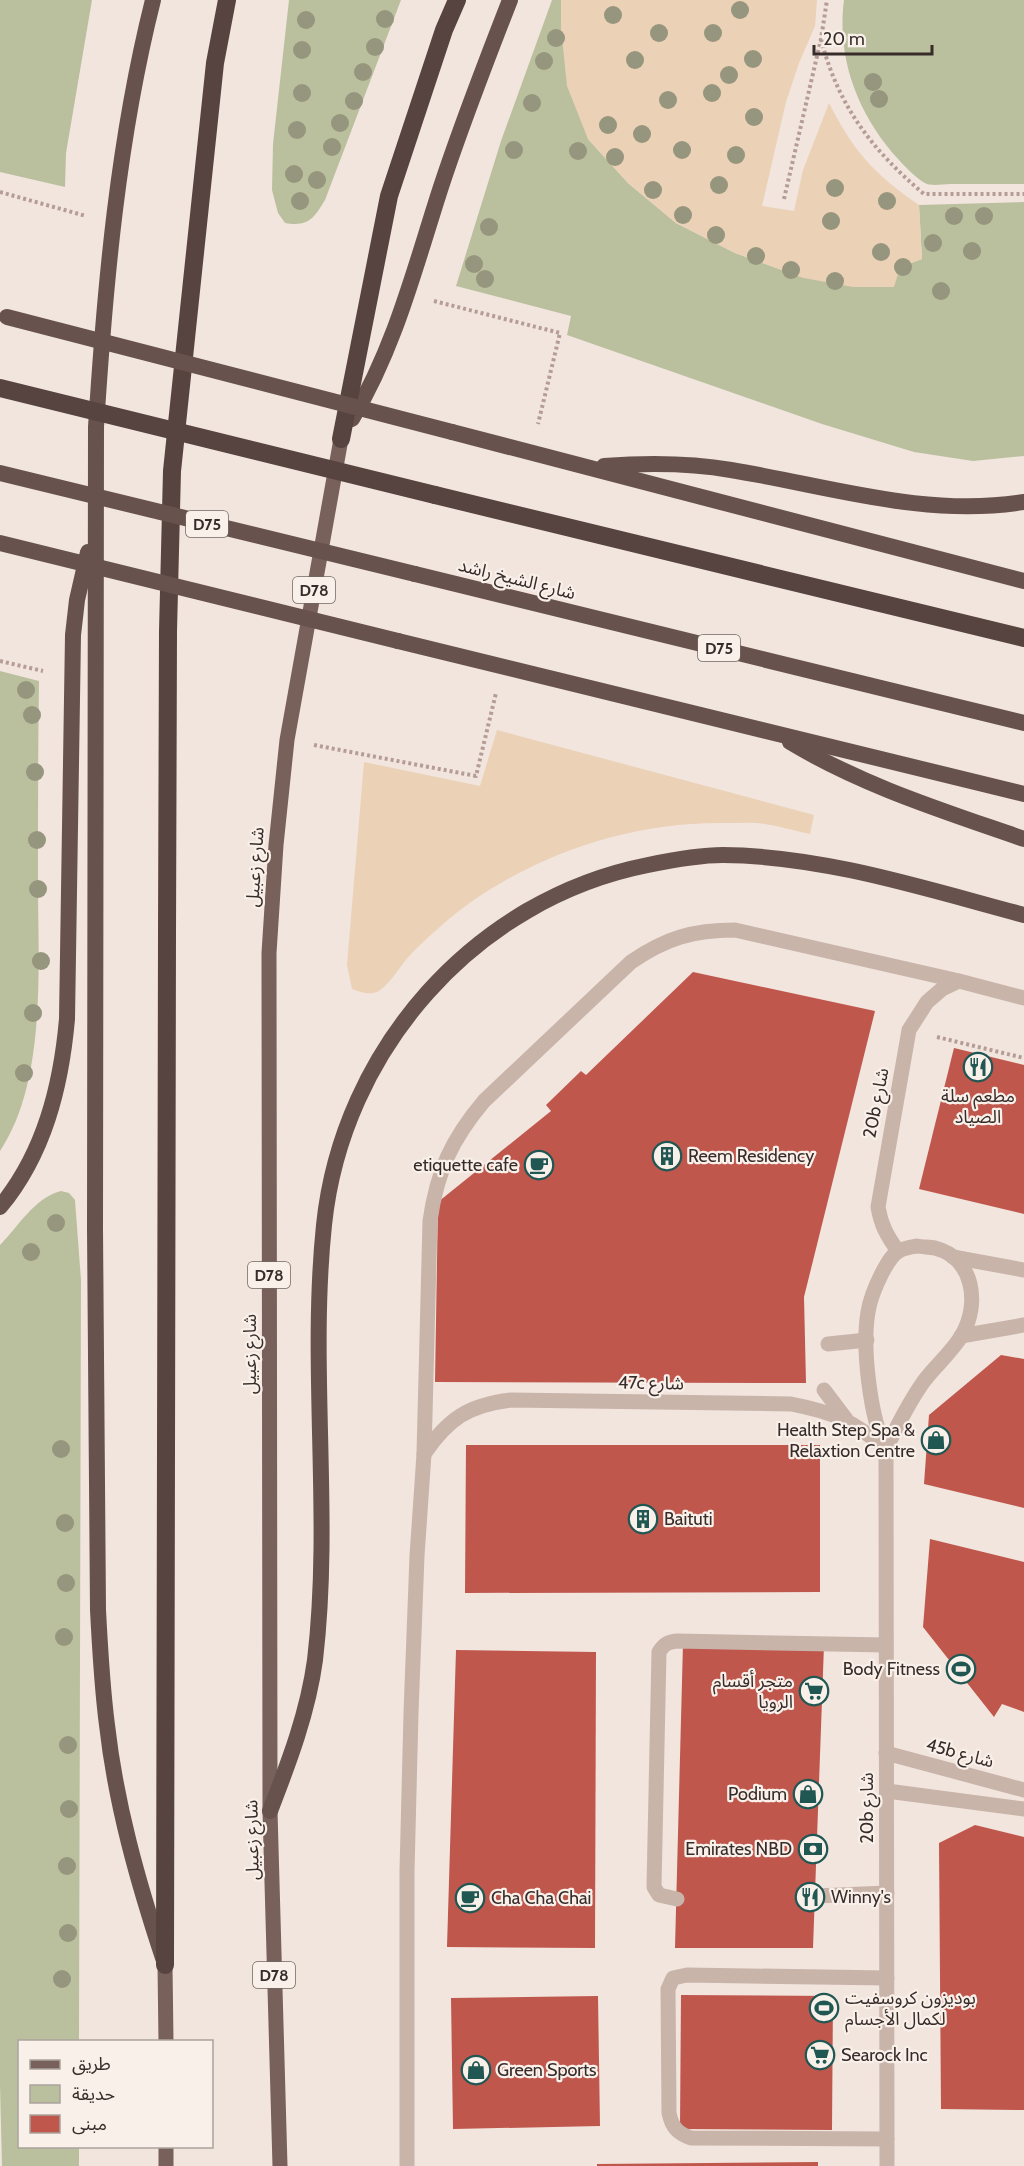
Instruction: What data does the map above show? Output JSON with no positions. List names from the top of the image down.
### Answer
{
  "streets": {
    "highway": ["D75", "شارع الشيخ راشد"],
    "main road": ["D78", "شارع زعبيل"],
    "street": ["20b شارع", "47c شارع", "45b شارع"]
  },
  "crossings": [
    ["20b شارع", "47c شارع"],
    ["20b شارع", "45b شارع"]
  ],
  "places": {
    "restaurant": ["مطعم سلة الصياد", "Winny's"],
    "building": ["Reem Residency", "Baituti"],
    "cafe": ["etiquette cafe", "Cha Cha Chai"],
    "shop": ["Health Step Spa & Relaxtion Centre", "Podium", "Green Sports"],
    "sports": ["Body Fitness", "بوديزون كروسفيت لكمال الأجسام"],
    "supermarket": ["متجر أقسام الرويا", "Searock Inc"],
    "bank": ["Emirates NBD"]
  },
  "legend": ["طريق", "حديقة", "مبنى"],
  "scale_bar": "20 m"
}
